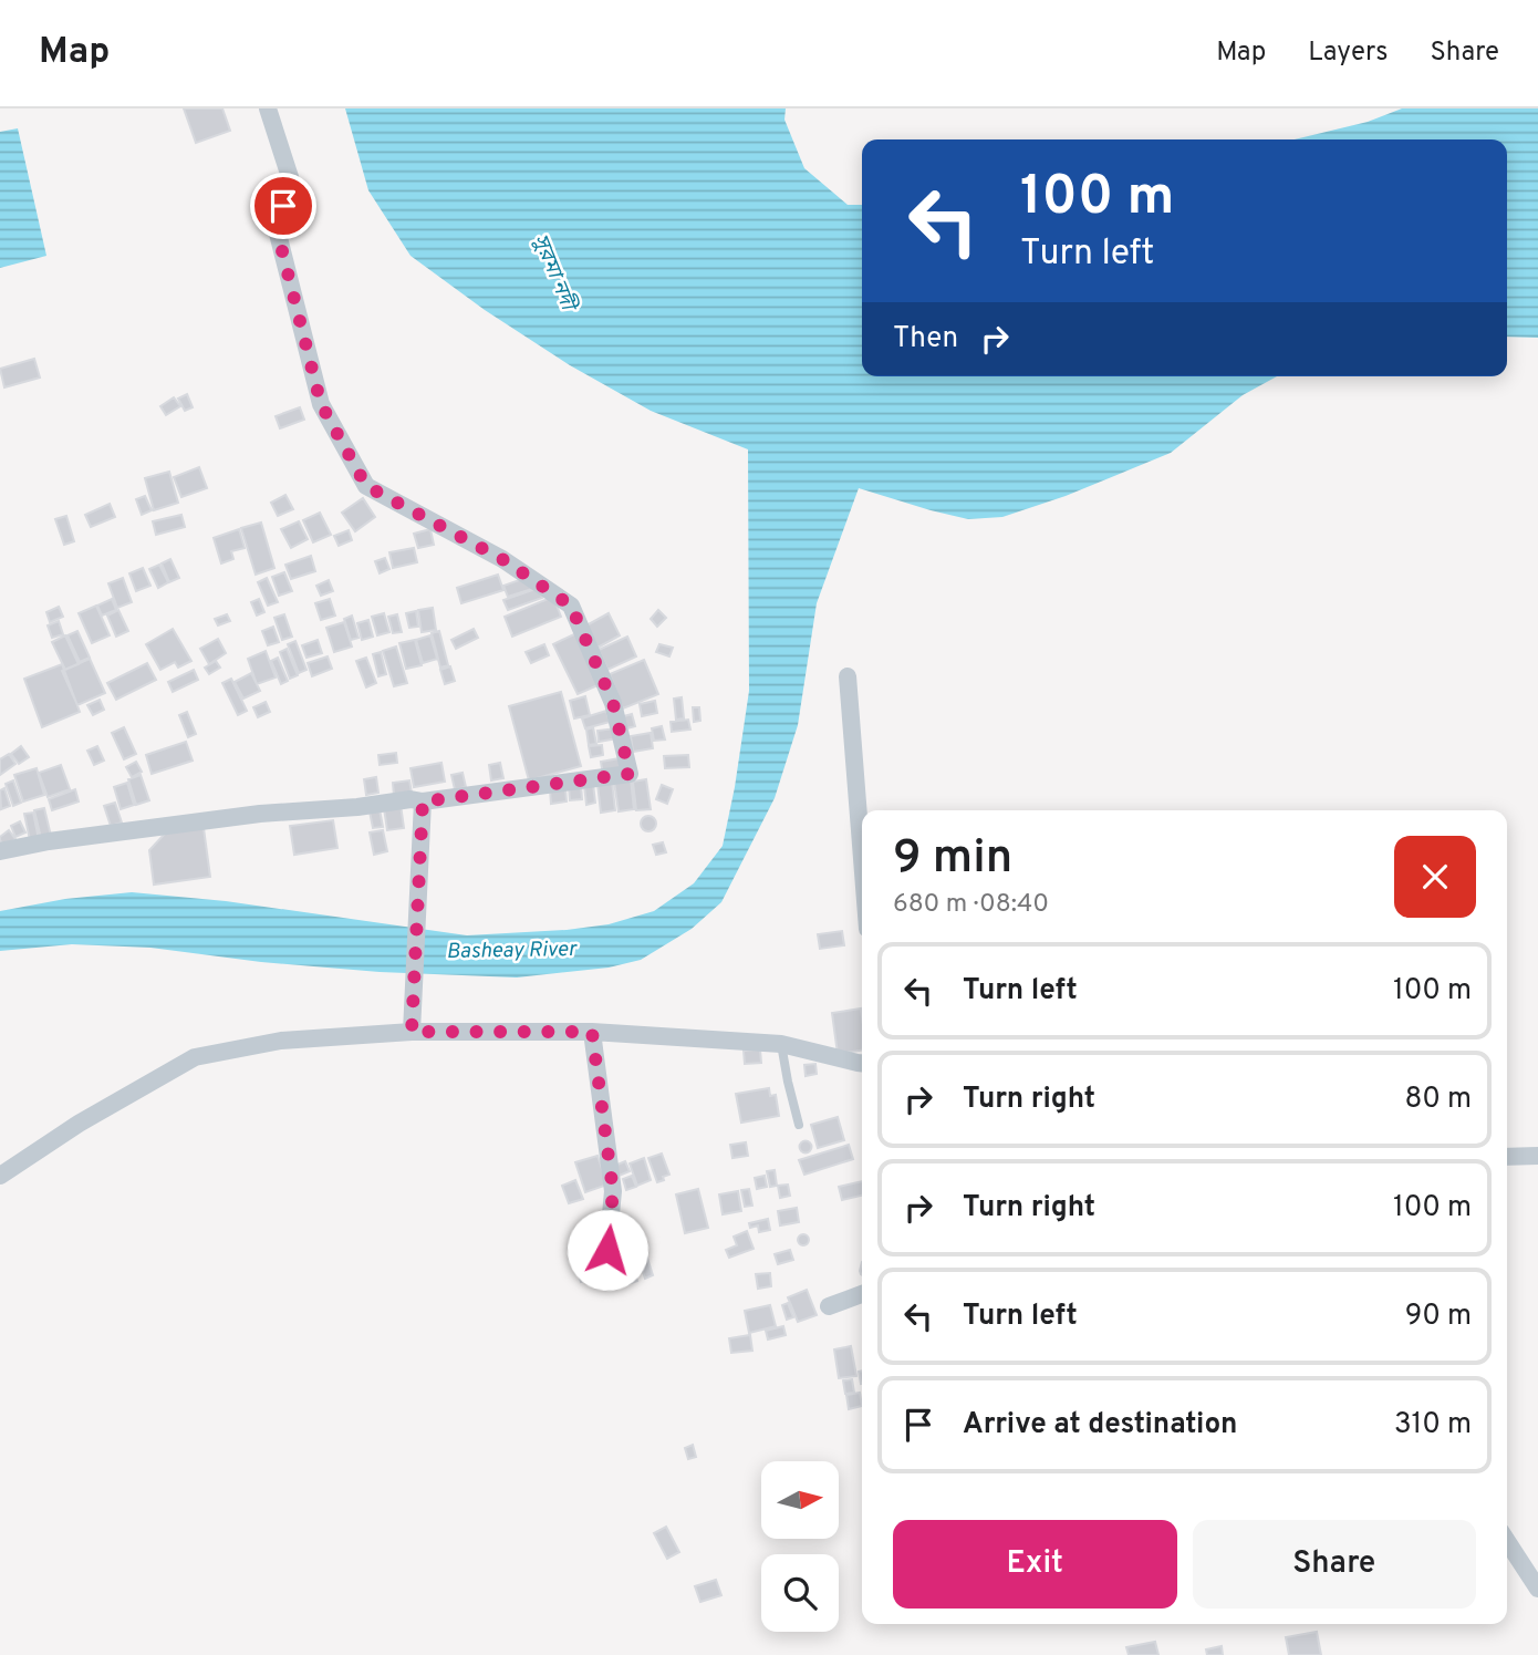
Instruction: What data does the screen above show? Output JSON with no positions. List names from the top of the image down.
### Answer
{
  "water": ["সুরমা নদী", "Basheay River"],
  "north": "right",
  "page": {
    "header": "Map",
    "nav": ["Map", "Layers", "Share"],
    "turn": ["100 m", "Turn left"],
    "then": "Then",
    "heading": ["9 min", "680 m · 08:40"],
    "list": [
      {
        "name": "Turn left",
        "value": "100 m"
      },
      {
        "name": "Turn right",
        "value": "80 m"
      },
      {
        "name": "Turn right",
        "value": "100 m"
      },
      {
        "name": "Turn left",
        "value": "90 m"
      },
      {
        "name": "Arrive at destination",
        "value": "310 m"
      }
    ],
    "buttons": ["Exit", "Share"]
  }
}
